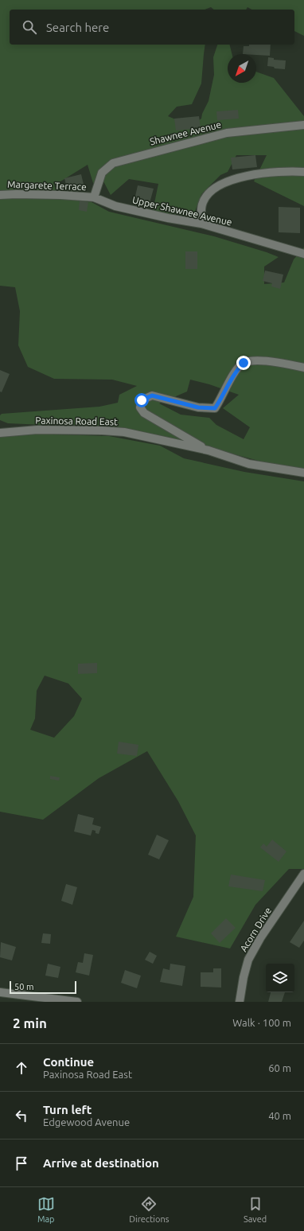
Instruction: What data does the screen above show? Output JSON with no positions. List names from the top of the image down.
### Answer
{
  "streets": {
    "street": [
      "Shawnee Avenue",
      "Margarete Terrace",
      "Upper Shawnee Avenue",
      "Paxinosa Road East",
      "Acorn Drive"
    ]
  },
  "crossings": [
    ["Shawnee Avenue", "Margarete Terrace"],
    ["Shawnee Avenue", "Upper Shawnee Avenue"],
    ["Margarete Terrace", "Upper Shawnee Avenue"]
  ],
  "scale_bar": "50 m",
  "north": "bottom left",
  "page": {
    "search": "Search here",
    "scale": "50 m",
    "heading": ["2 min", "Walk · 100 m"],
    "list": [
      ["Continue", "Paxinosa Road East", "60 m"],
      ["Turn left", "Edgewood Avenue", "40 m"],
      "Arrive at destination"
    ],
    "nav": ["Map", "Directions", "Saved"]
  }
}
